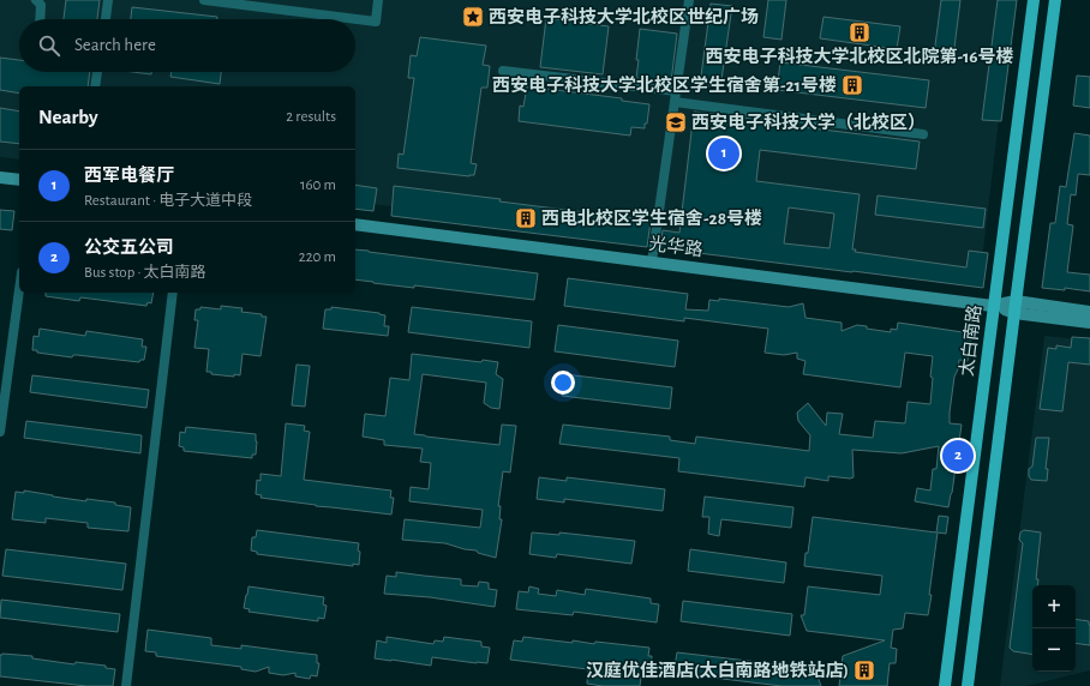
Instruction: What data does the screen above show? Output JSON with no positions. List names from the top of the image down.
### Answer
{
  "streets": {
    "main road": ["太白南路"],
    "street": ["光华路"]
  },
  "crossings": [
    ["光华路", "太白南路"]
  ],
  "places": {
    "place": ["西安电子科技大学北校区世纪广场"],
    "building": [
      "西安电子科技大学北校区北院第-16号楼",
      "西安电子科技大学北校区学生宿舍第-21号楼",
      "西电北校区学生宿舍-28号楼",
      "汉庭优佳酒店(太白南路地铁站店)"
    ],
    "school or university": ["西安电子科技大学（北校区）"]
  },
  "page": {
    "search": "Search here",
    "heading": ["Nearby", "2 results"],
    "pins": ["1", "2"],
    "list": [
      {
        "mark": "1",
        "name": "西军电餐厅",
        "note": "Restaurant · 电子大道中段",
        "value": "160 m"
      },
      {
        "mark": "2",
        "name": "公交五公司",
        "note": "Bus stop · 太白南路",
        "value": "220 m"
      }
    ],
    "map_buttons": ["+", "−"]
  }
}
